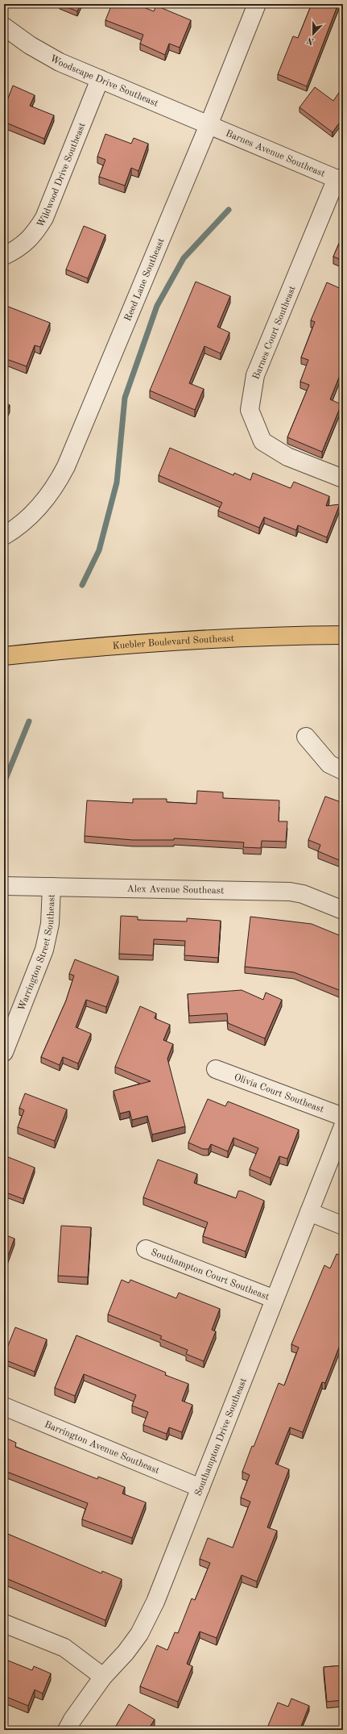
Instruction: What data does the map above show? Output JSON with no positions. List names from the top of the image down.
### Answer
{
  "streets": {
    "main road": ["Kuebler Boulevard Southeast"],
    "street": [
      "Woodscape Drive Southeast",
      "Barnes Avenue Southeast",
      "Wildwood Drive Southeast",
      "Reed Lane Southeast",
      "Barnes Court Southeast",
      "Alex Avenue Southeast",
      "Warrington Street Southeast",
      "Olivia Court Southeast",
      "Southampton Court Southeast",
      "Southampton Drive Southeast",
      "Barrington Avenue Southeast"
    ]
  },
  "crossings": [
    ["Woodscape Drive Southeast", "Barnes Avenue Southeast"],
    ["Woodscape Drive Southeast", "Wildwood Drive Southeast"],
    ["Woodscape Drive Southeast", "Reed Lane Southeast"],
    ["Barnes Avenue Southeast", "Reed Lane Southeast"],
    ["Barnes Avenue Southeast", "Barnes Court Southeast"],
    ["Alex Avenue Southeast", "Warrington Street Southeast"],
    ["Southampton Court Southeast", "Southampton Drive Southeast"],
    ["Southampton Drive Southeast", "Barrington Avenue Southeast"]
  ],
  "north": "bottom"
}
